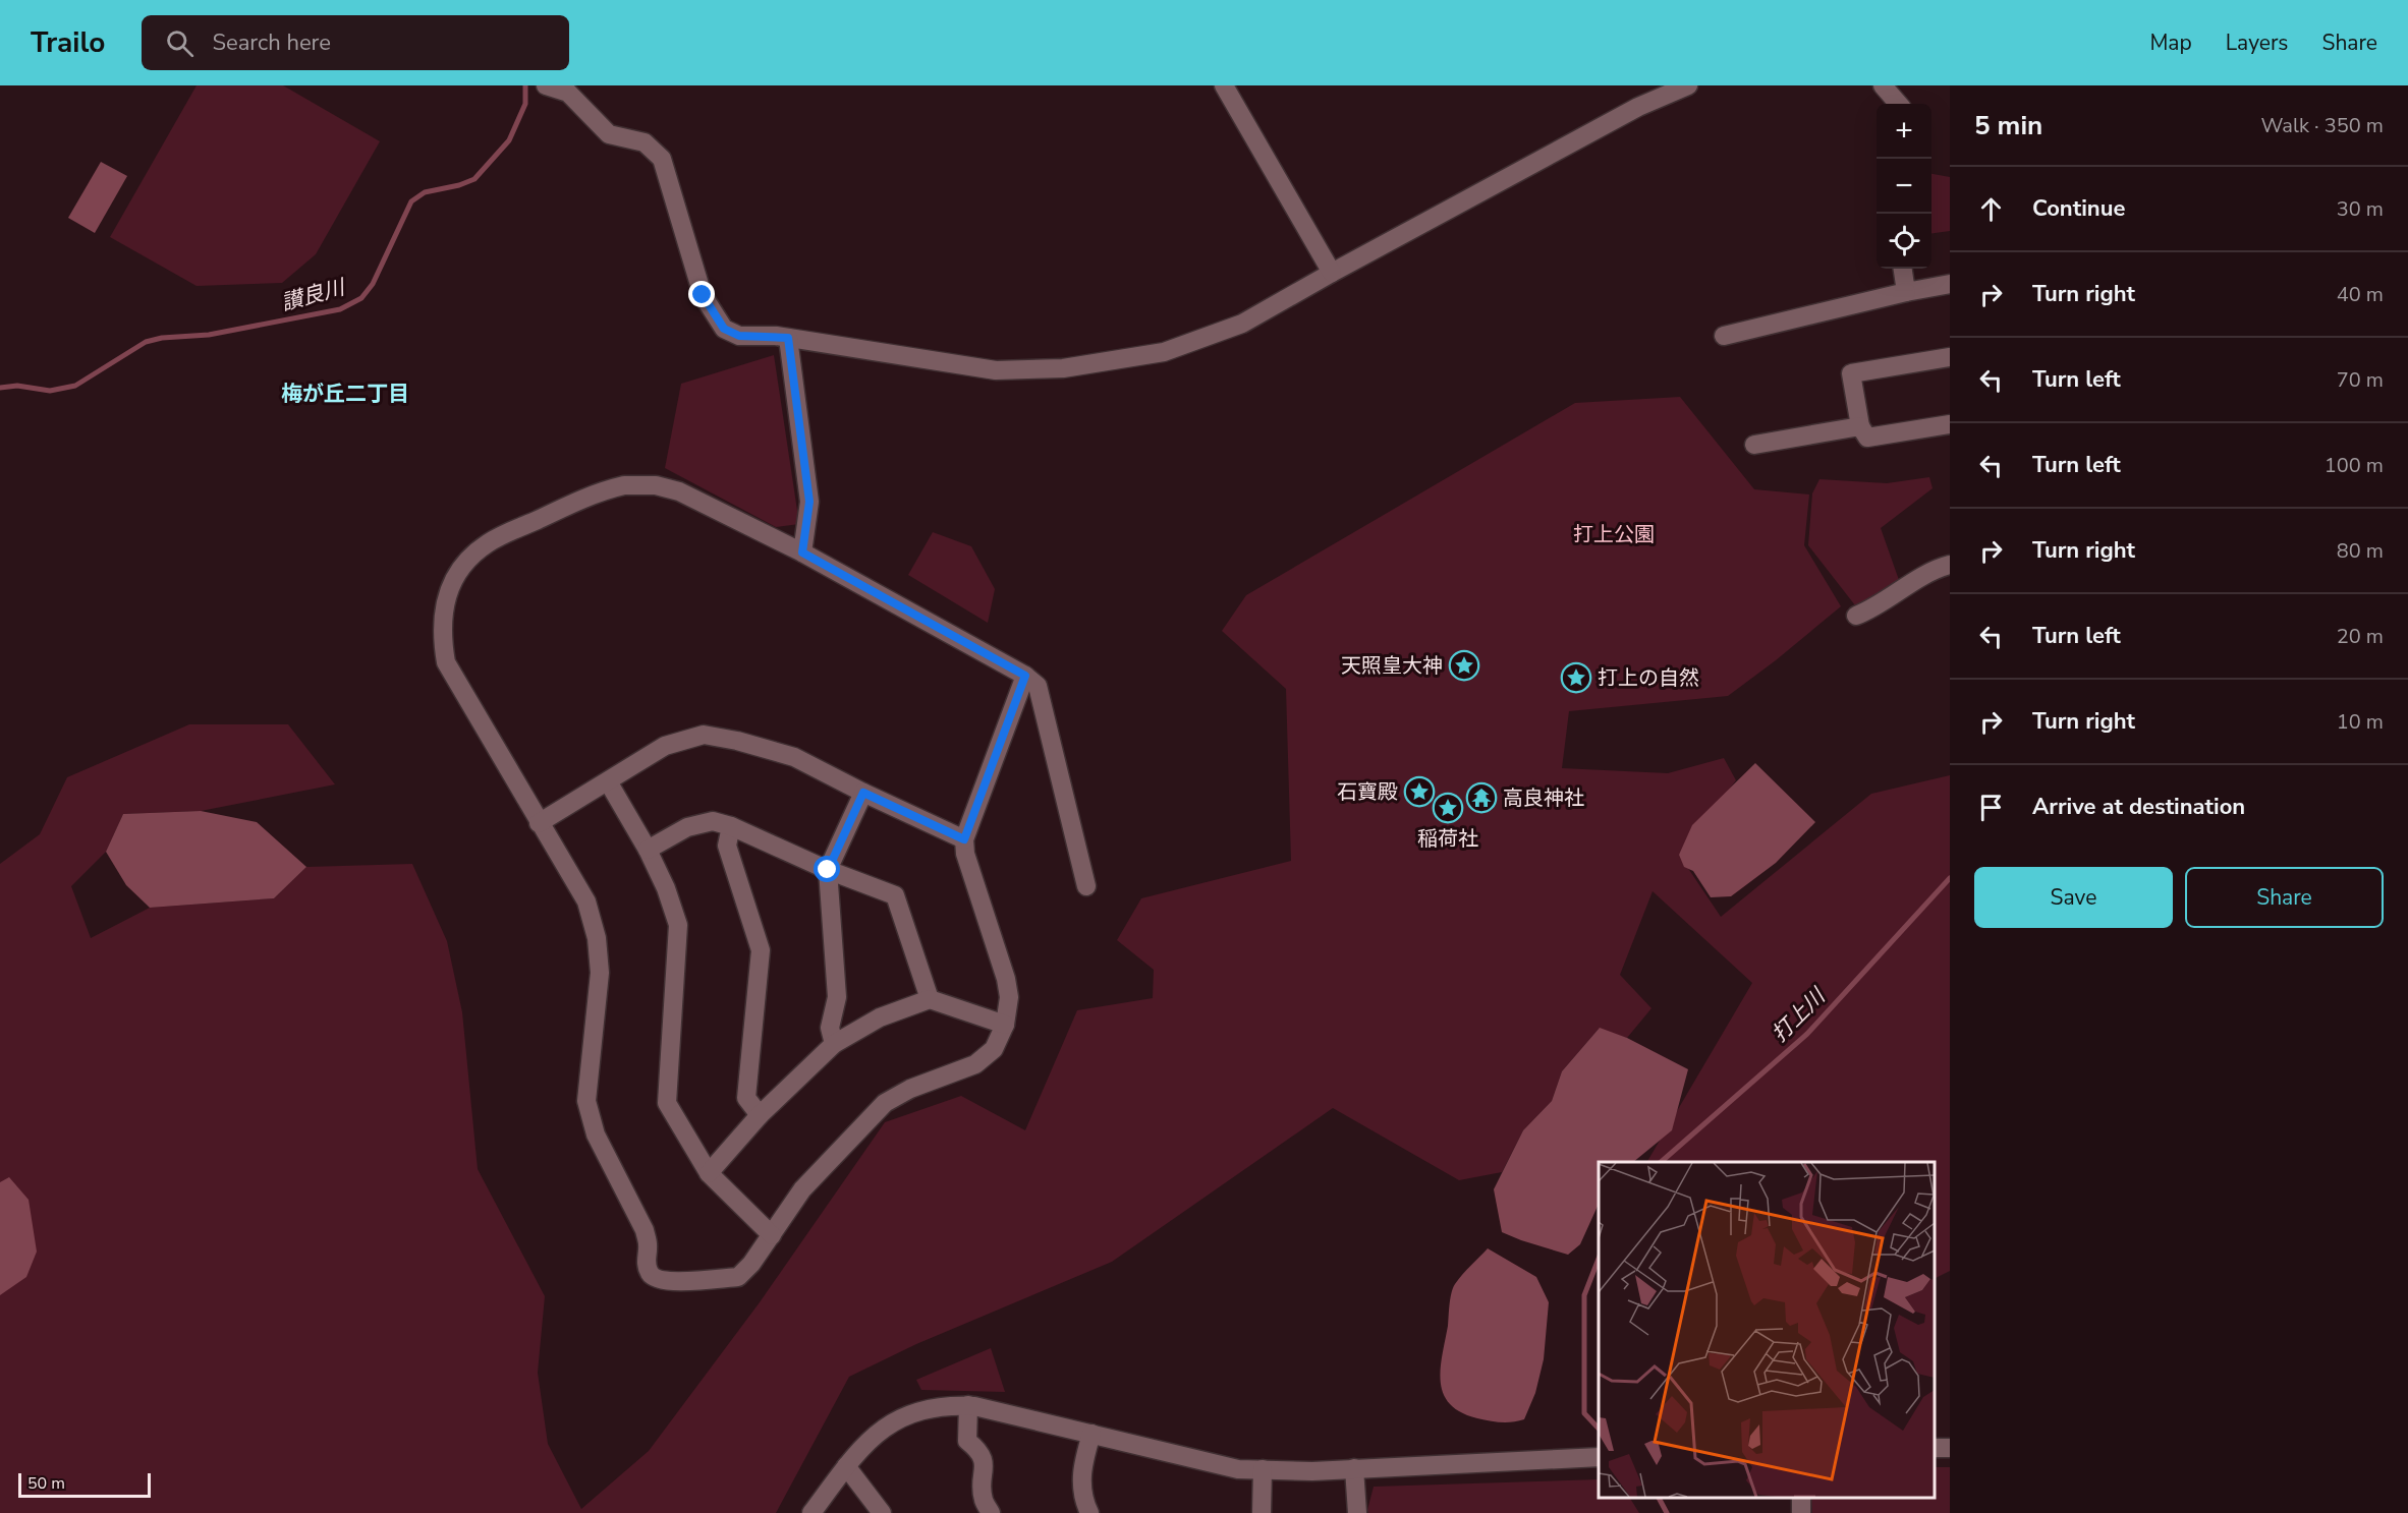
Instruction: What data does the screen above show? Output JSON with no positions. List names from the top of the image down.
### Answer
{
  "districts": ["梅が丘二丁目"],
  "water": ["讃良川", "打上川"],
  "parks": ["打上公園"],
  "places": {
    "place": [
      "天照皇大神",
      "打上の自然",
      "石寶殿",
      "稲荷社"
    ],
    "temple": ["高良神社"]
  },
  "scale_bar": "50 m",
  "page": {
    "header": "Trailo",
    "search": "Search here",
    "nav": ["Map", "Layers", "Share"],
    "heading": ["5 min", "Walk · 350 m"],
    "map_buttons": ["+", "−"],
    "list": [
      ["Continue", "30 m"],
      ["Turn right", "40 m"],
      ["Turn left", "70 m"],
      ["Turn left", "100 m"],
      ["Turn right", "80 m"],
      ["Turn left", "20 m"],
      ["Turn right", "10 m"],
      "Arrive at destination"
    ],
    "buttons": ["Save", "Share"],
    "scale": "50 m"
  }
}
